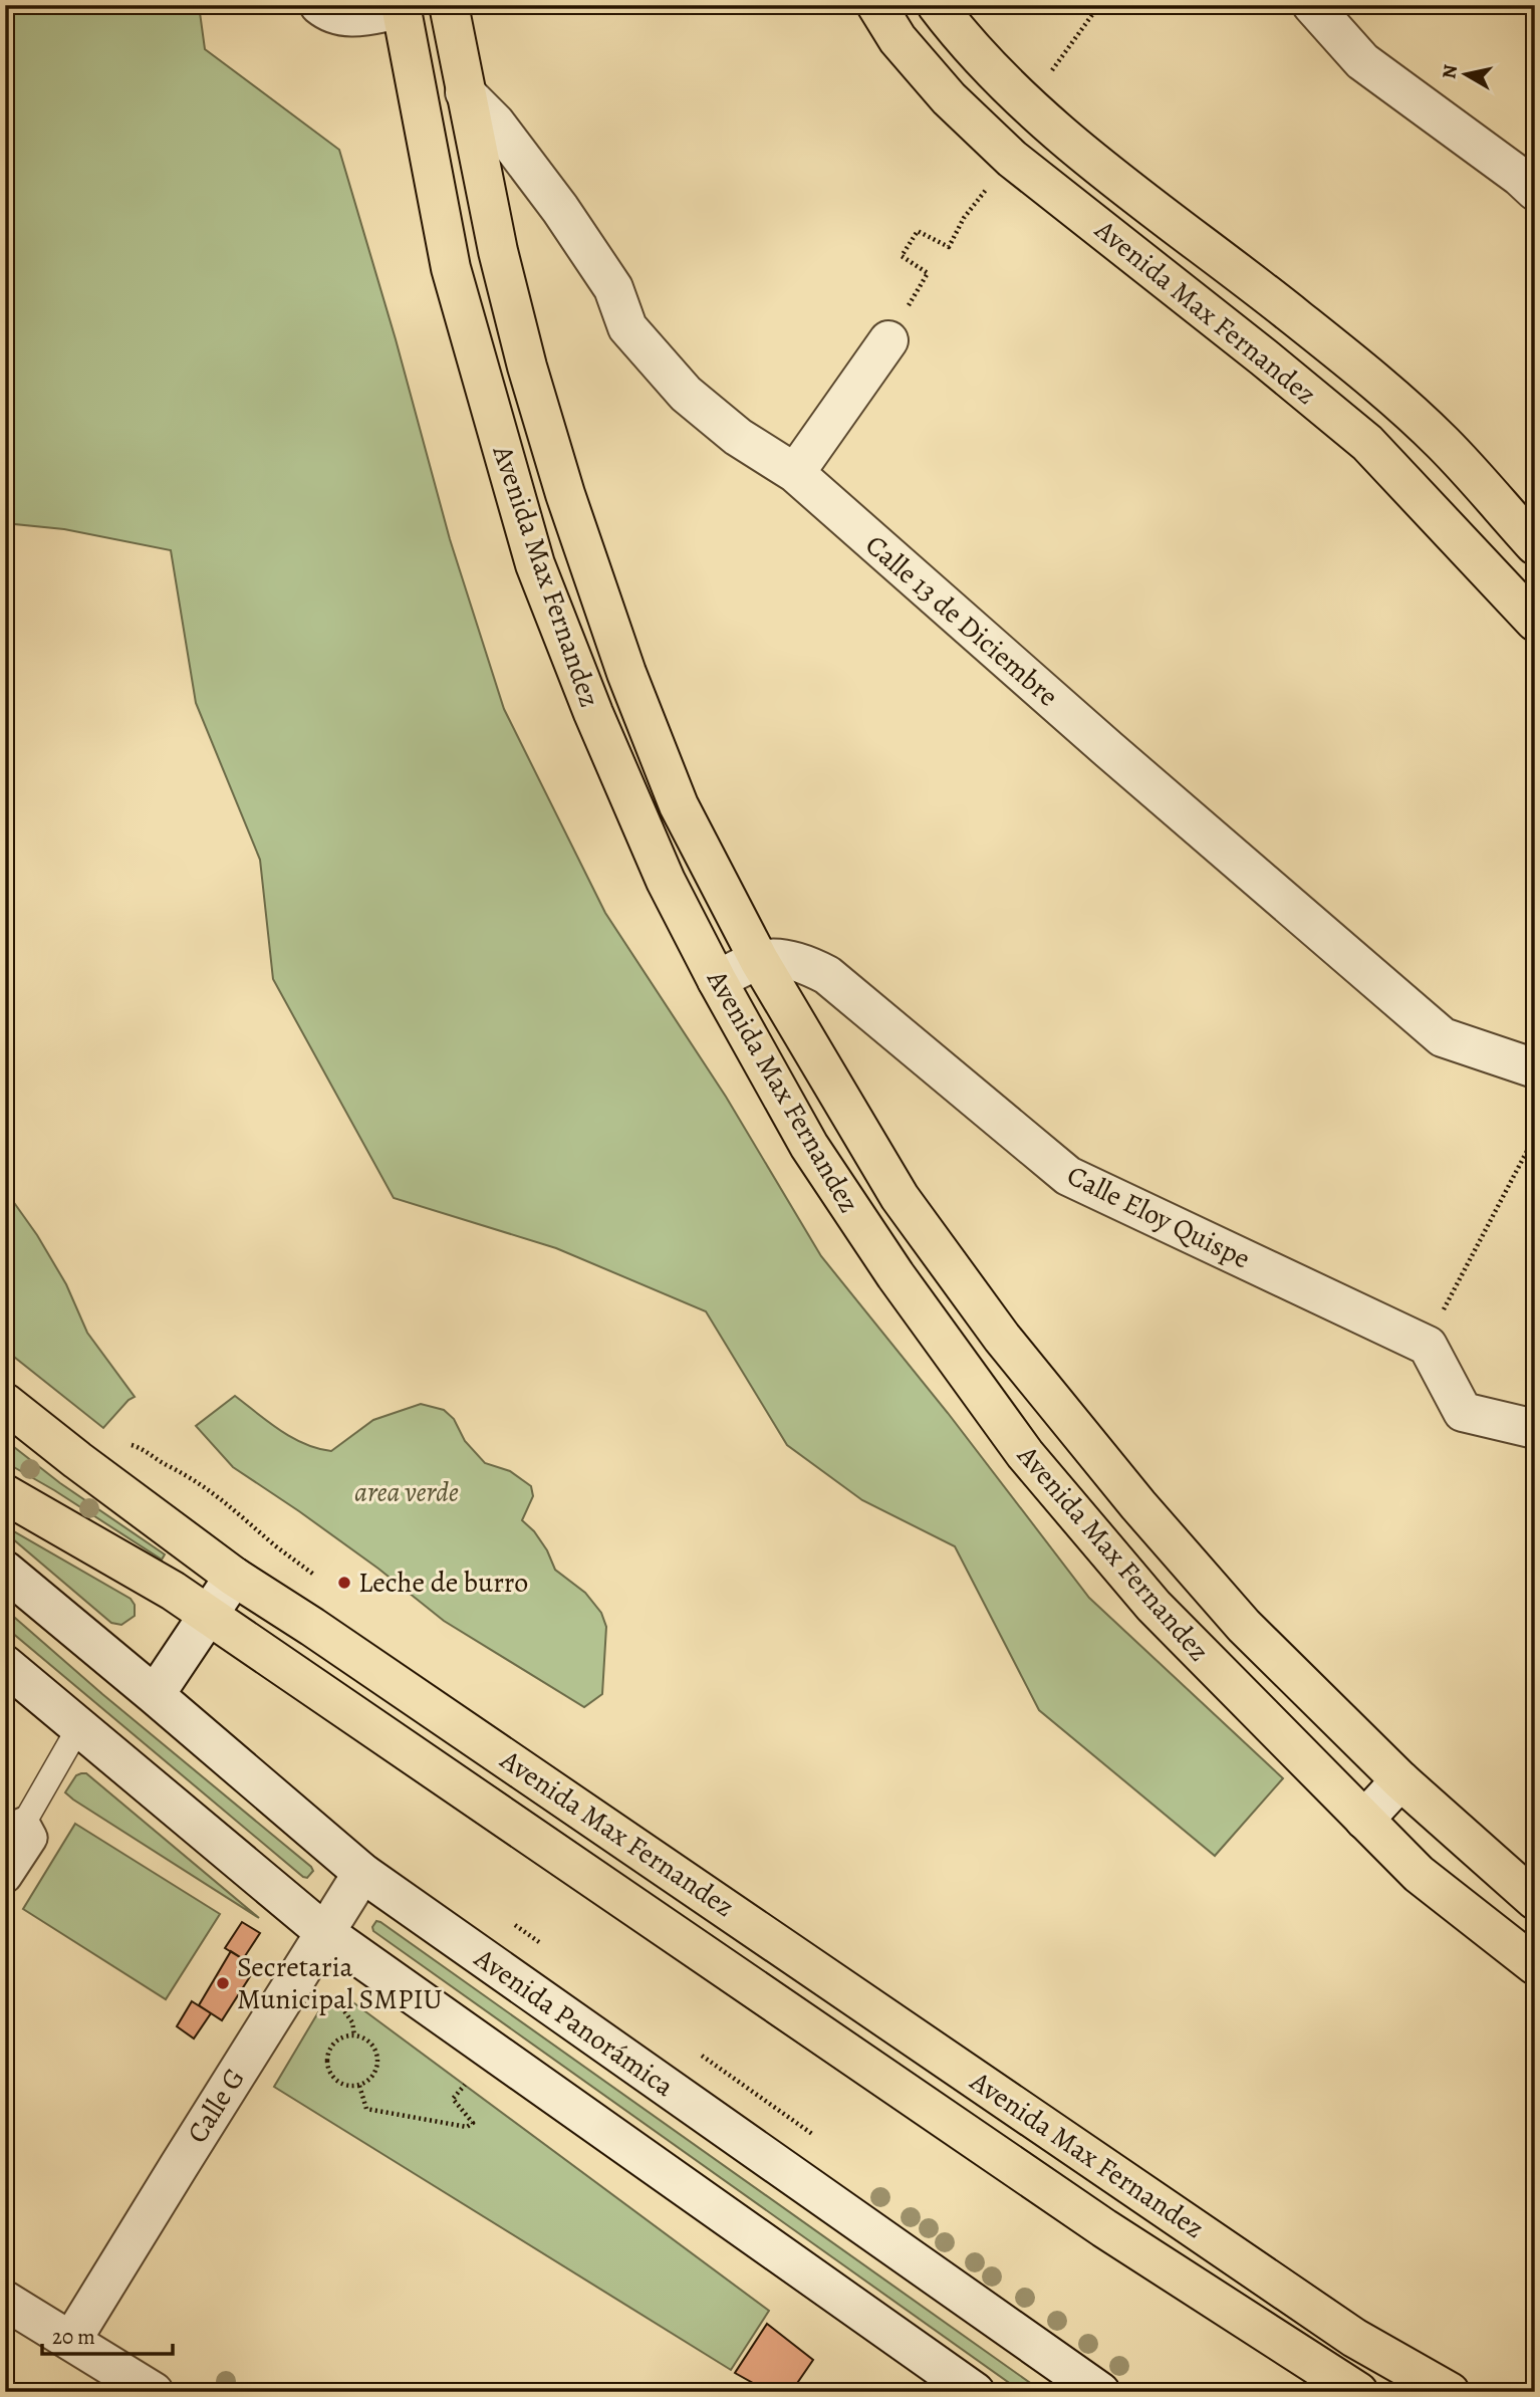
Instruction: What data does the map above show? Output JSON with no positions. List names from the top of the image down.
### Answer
{
  "streets": {
    "main road": ["Avenida Max Fernandez"],
    "street": [
      "Calle 13 de Diciembre",
      "Calle Eloy Quispe",
      "Avenida Panorámica",
      "Calle G"
    ]
  },
  "crossings": [
    ["Avenida Max Fernandez", "Calle 13 de Diciembre"],
    ["Avenida Max Fernandez", "Calle Eloy Quispe"],
    ["Avenida Panorámica", "Calle G"]
  ],
  "parks": ["area verde"],
  "places": ["Leche de burro", "Secretaria Municipal SMPIU"],
  "scale_bar": "20 m",
  "north": "left"
}
